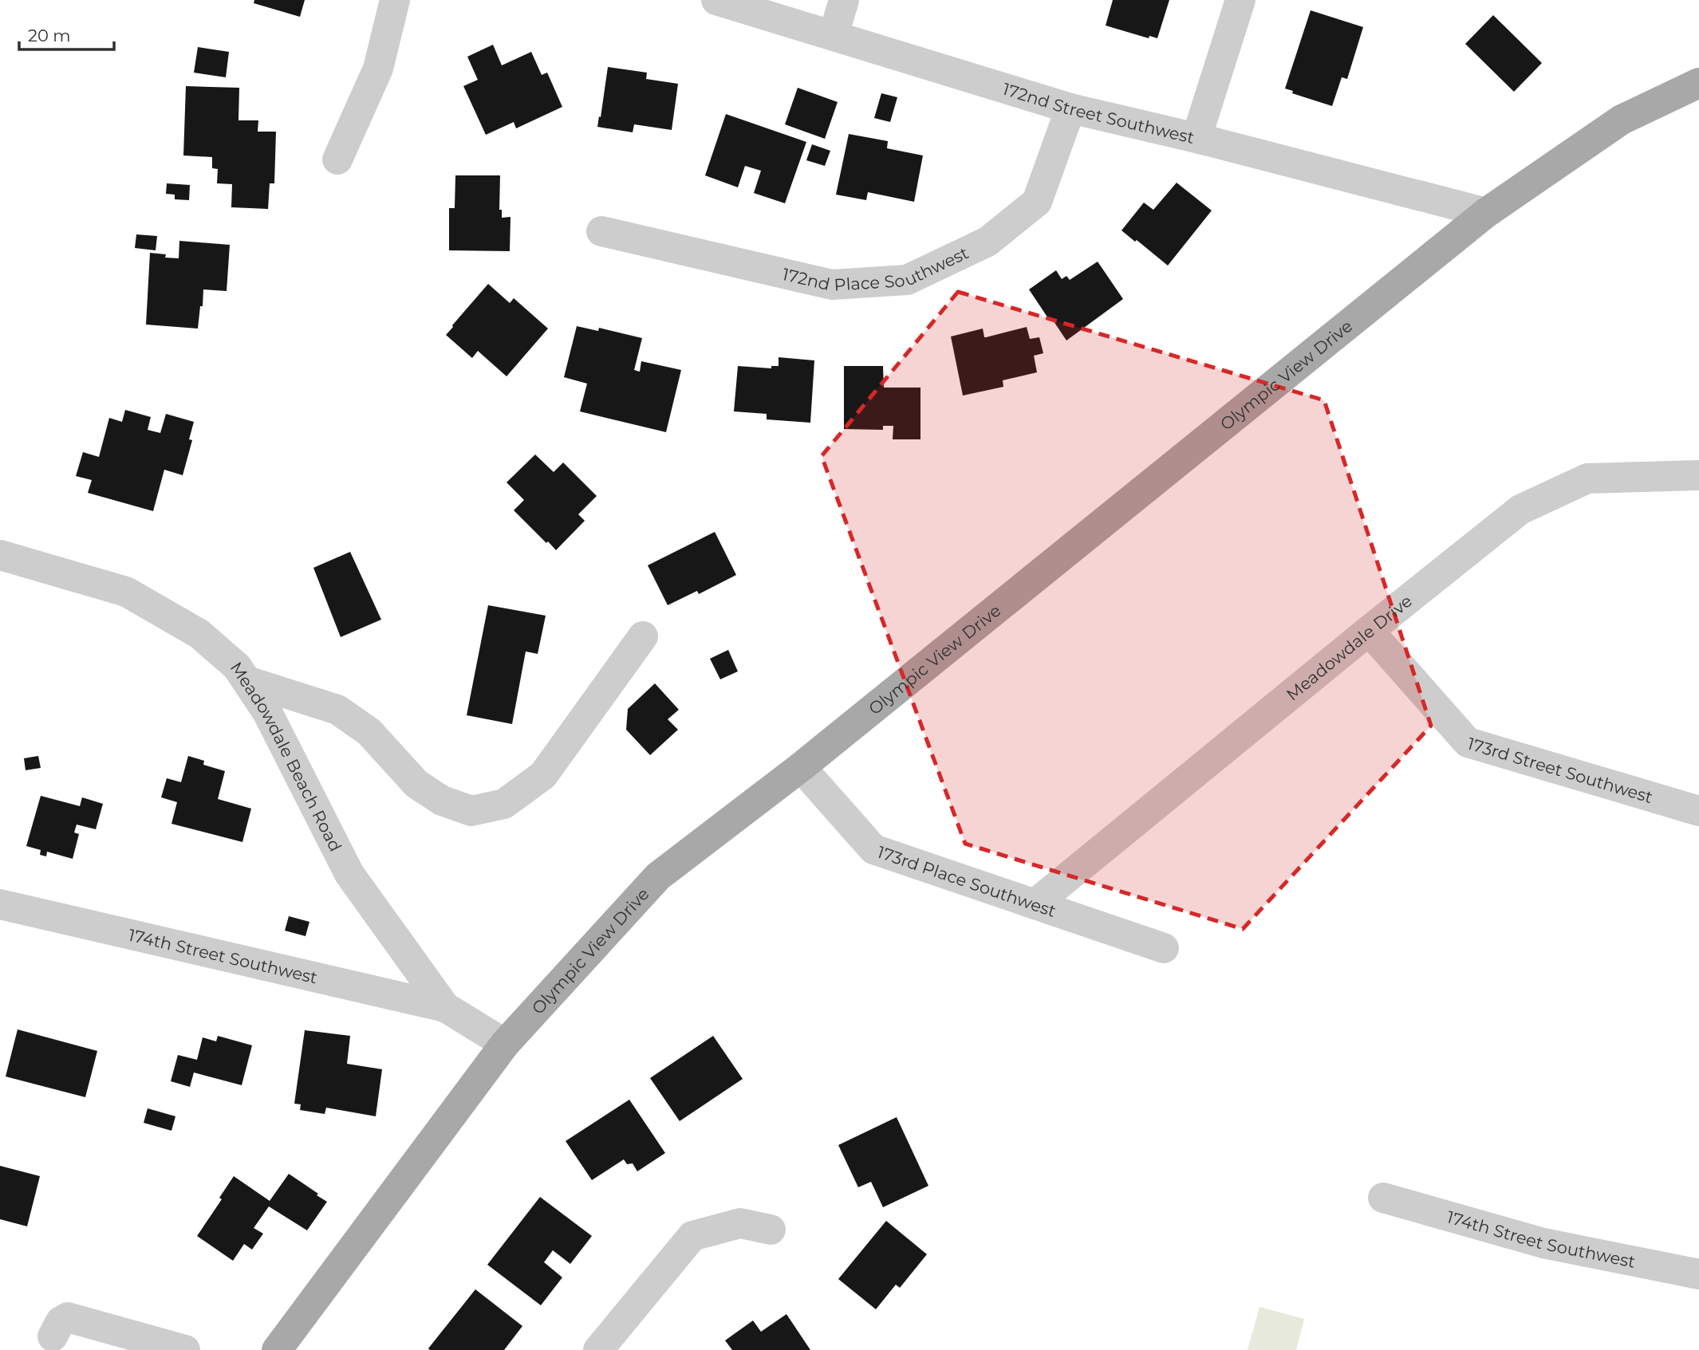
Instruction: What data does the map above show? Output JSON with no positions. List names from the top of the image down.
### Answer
{
  "streets": {
    "main road": ["Olympic View Drive"],
    "street": [
      "172nd Street Southwest",
      "172nd Place Southwest",
      "Meadowdale Drive",
      "Meadowdale Beach Road",
      "173rd Street Southwest",
      "173rd Place Southwest",
      "174th Street Southwest"
    ]
  },
  "crossings": [
    ["172nd Street Southwest", "172nd Place Southwest"],
    ["172nd Street Southwest", "Olympic View Drive"],
    ["Olympic View Drive", "Meadowdale Beach Road"],
    ["Olympic View Drive", "173rd Place Southwest"],
    ["Meadowdale Drive", "173rd Street Southwest"],
    ["Meadowdale Drive", "173rd Place Southwest"],
    ["Meadowdale Beach Road", "174th Street Southwest"]
  ],
  "scale_bar": "20 m"
}
